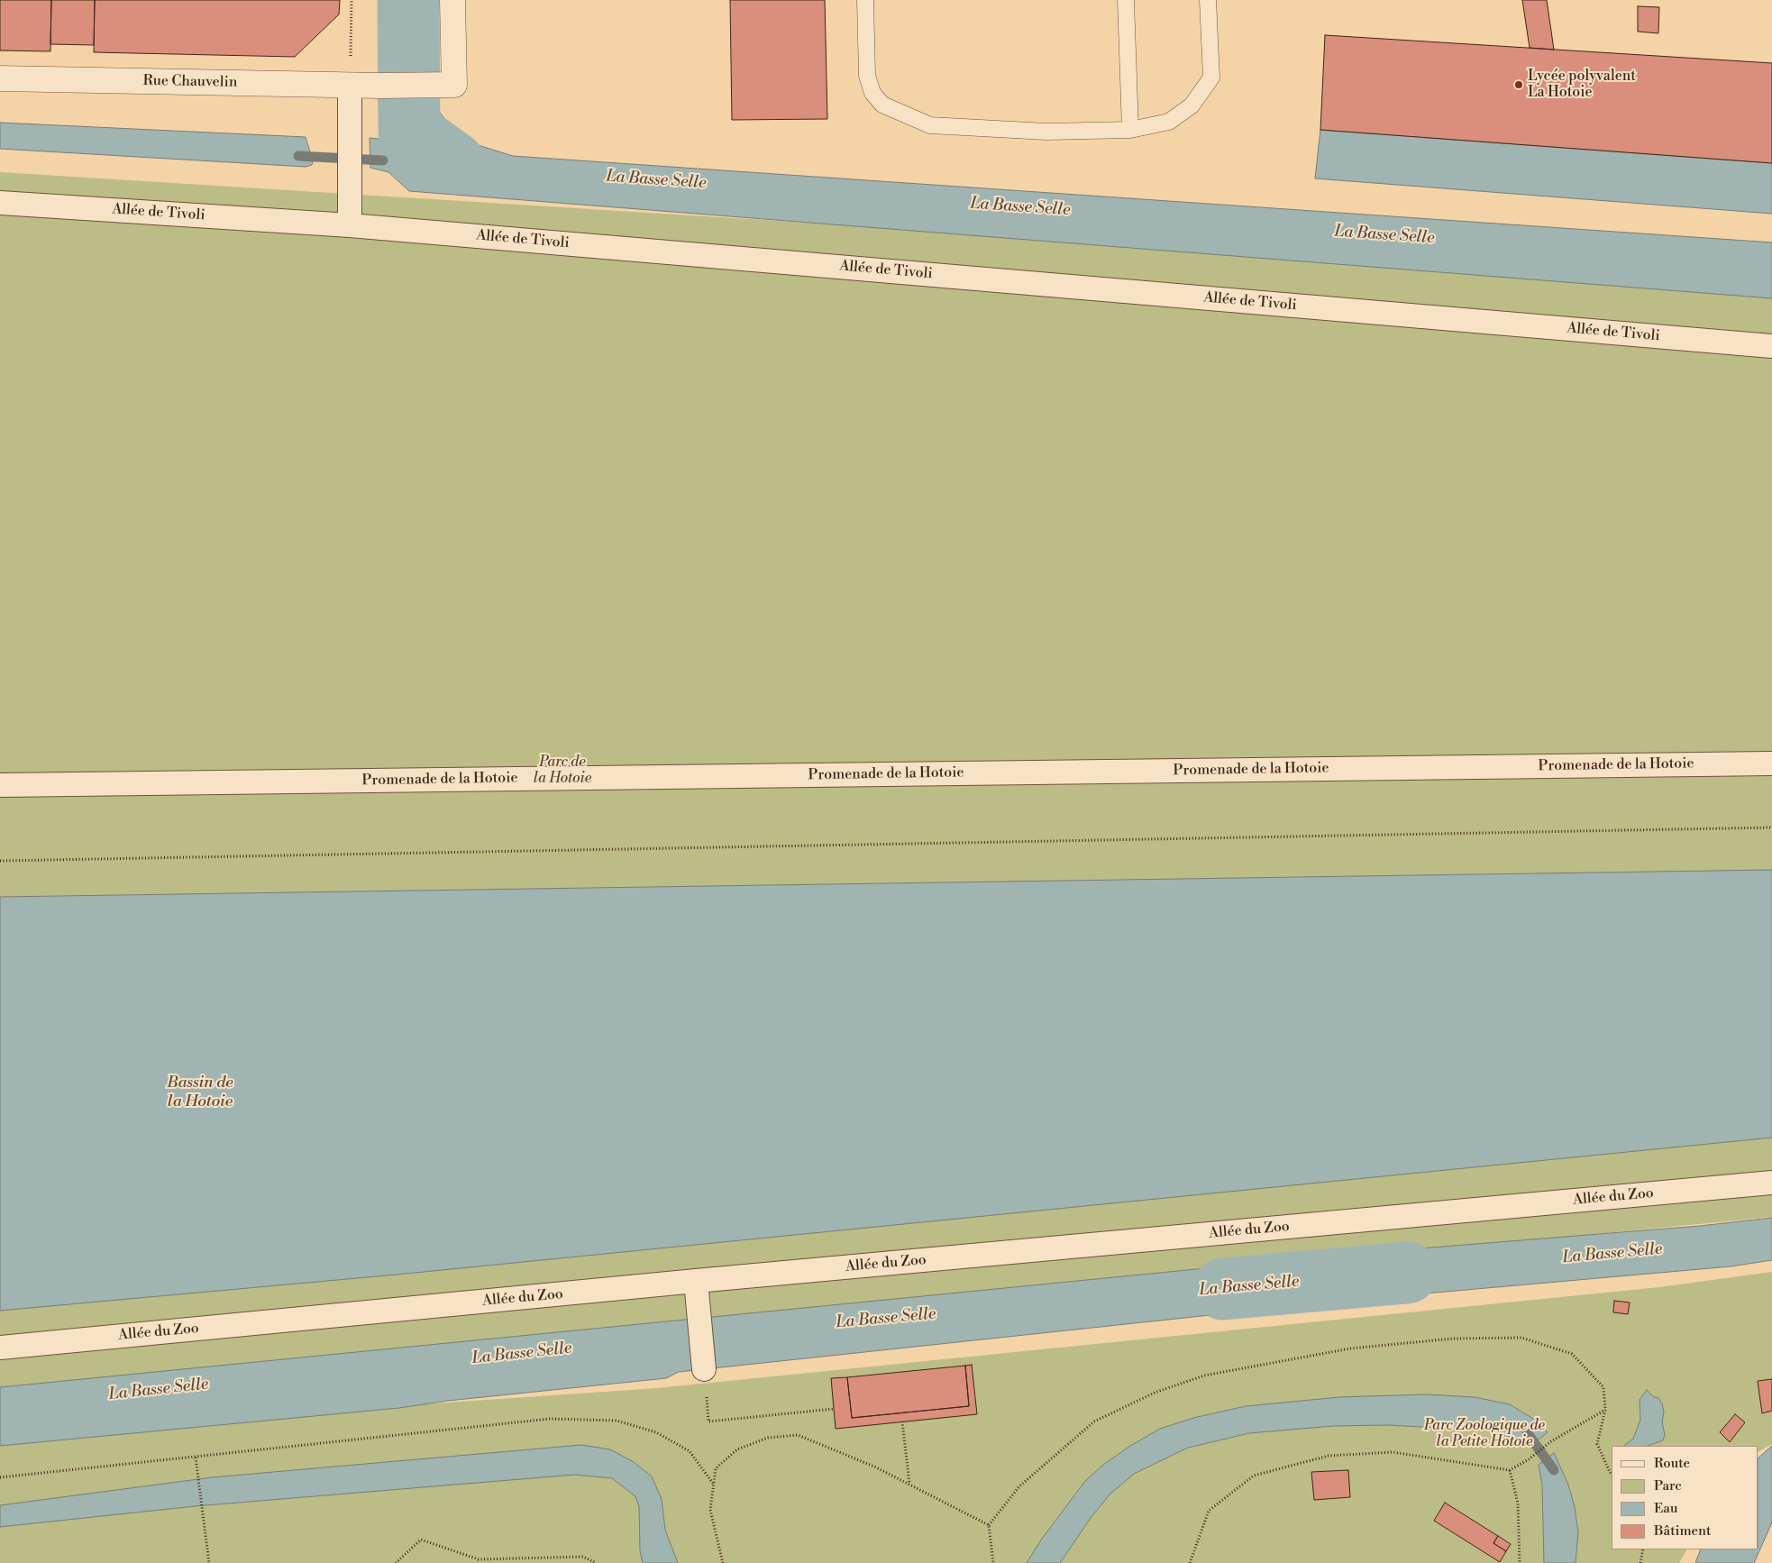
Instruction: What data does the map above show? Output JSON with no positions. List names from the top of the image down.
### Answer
{
  "streets": {
    "street": [
      "Rue Chauvelin",
      "Allée de Tivoli",
      "Promenade de la Hotoie",
      "Allée du Zoo"
    ]
  },
  "water": ["La Basse Selle", "Bassin de la Hotoie"],
  "parks": ["Parc de la Hotoie", "Parc Zoologique de la Petite Hotoie"],
  "places": ["Lycée polyvalent La Hotoie"],
  "legend": [
    "Route",
    "Parc",
    "Eau",
    "Bâtiment"
  ]
}
